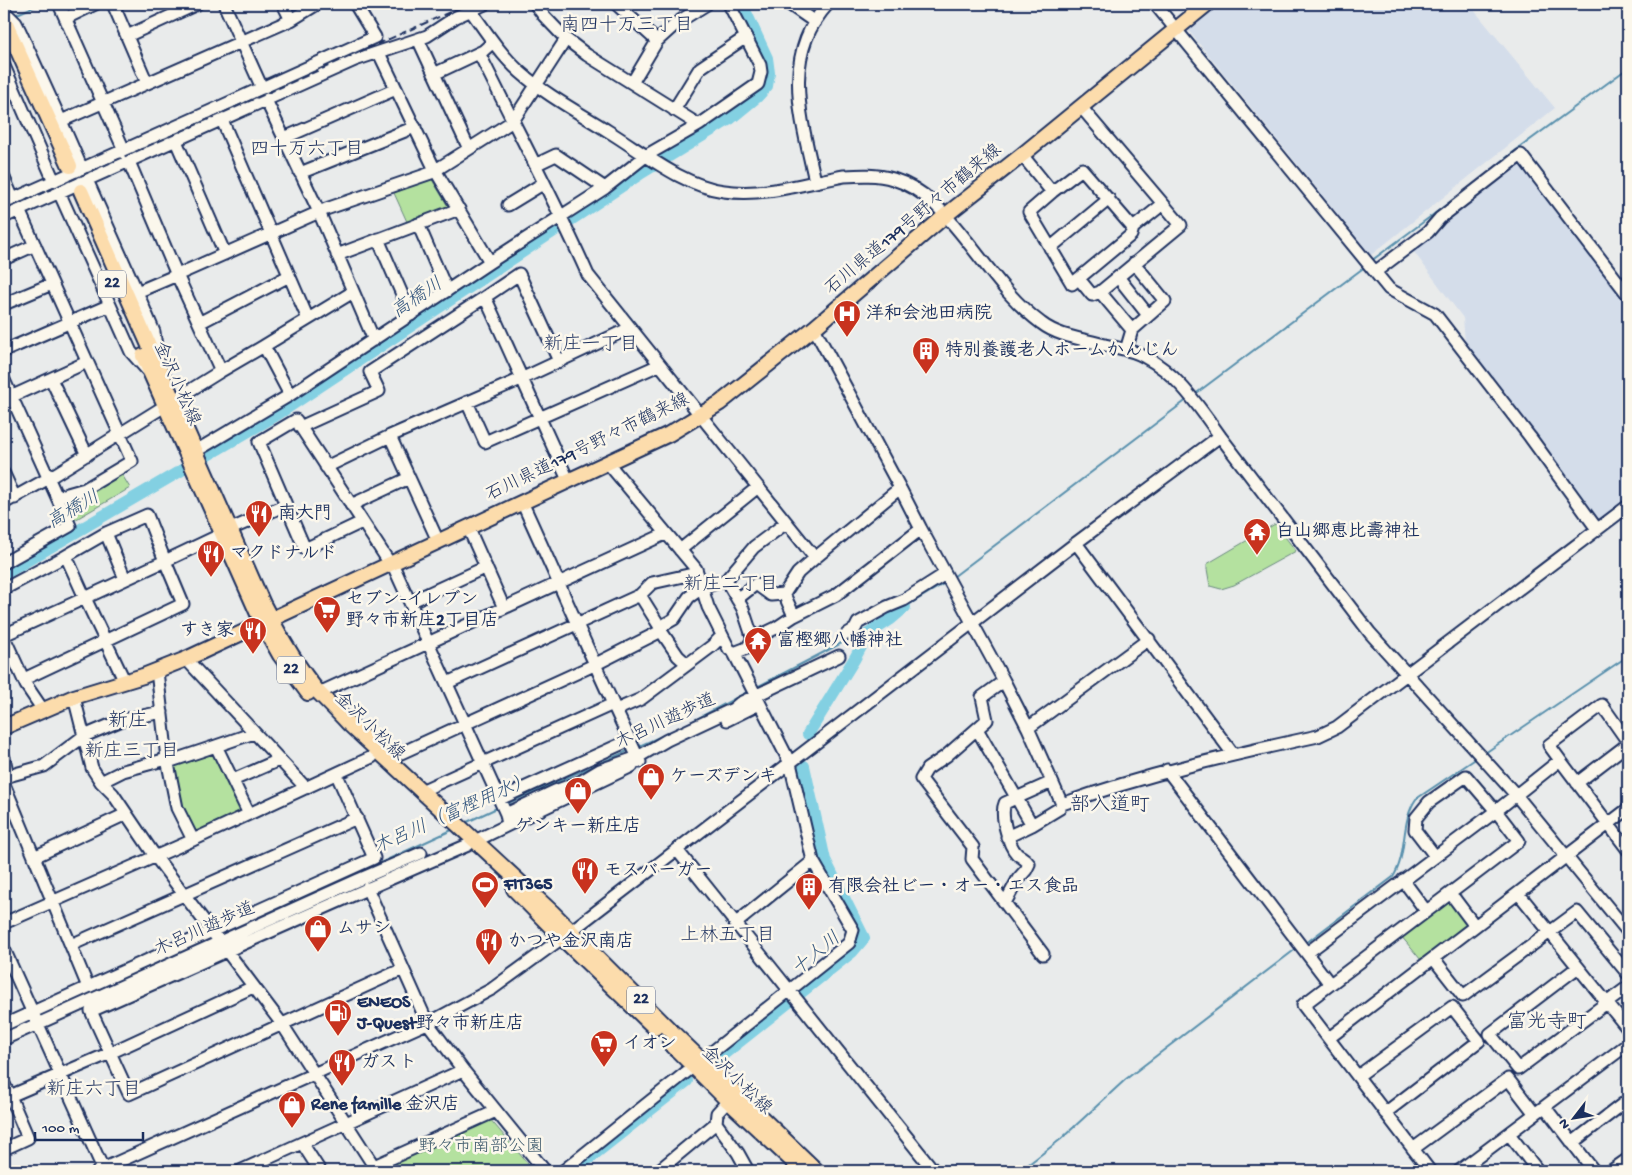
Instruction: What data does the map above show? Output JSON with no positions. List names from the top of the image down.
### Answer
{
  "streets": {
    "main road": ["石川県道179号野々市鶴来線", "22", "金沢小松線"],
    "street": ["木呂川遊歩道"]
  },
  "crossings": [
    ["石川県道179号野々市鶴来線", "金沢小松線"]
  ],
  "districts": [
    "南四十万三丁目",
    "四十万六丁目",
    "新庄一丁目",
    "新庄二丁目",
    "新庄",
    "新庄三丁目",
    "部入道町",
    "上林五丁目",
    "富光寺町",
    "新庄六丁目"
  ],
  "water": ["高橋川", "木呂川（富樫用水）", "十人川"],
  "parks": ["野々市南部公園"],
  "places": {
    "hospital": ["洋和会池田病院"],
    "building": ["特別養護老人ホームかんじん", "有限会社ビー・オー・エス食品"],
    "restaurant": [
      "南大門",
      "マクドナルド",
      "すき家",
      "モスバーガー",
      "かつや金沢南店",
      "ガスト"
    ],
    "temple": ["白山郷恵比壽神社", "富樫郷八幡神社"],
    "supermarket": ["セブン−イレブン 野々市新庄2丁目店", "イオン"],
    "shop": [
      "ケーズデンキ",
      "ゲンキー新庄店",
      "ムサシ",
      "Rene famille 金沢店"
    ],
    "sports": ["FIT365"],
    "fuel station": ["ENEOS J-Quest野々市新庄店"]
  },
  "scale_bar": "100 m",
  "north": "bottom left"
}
